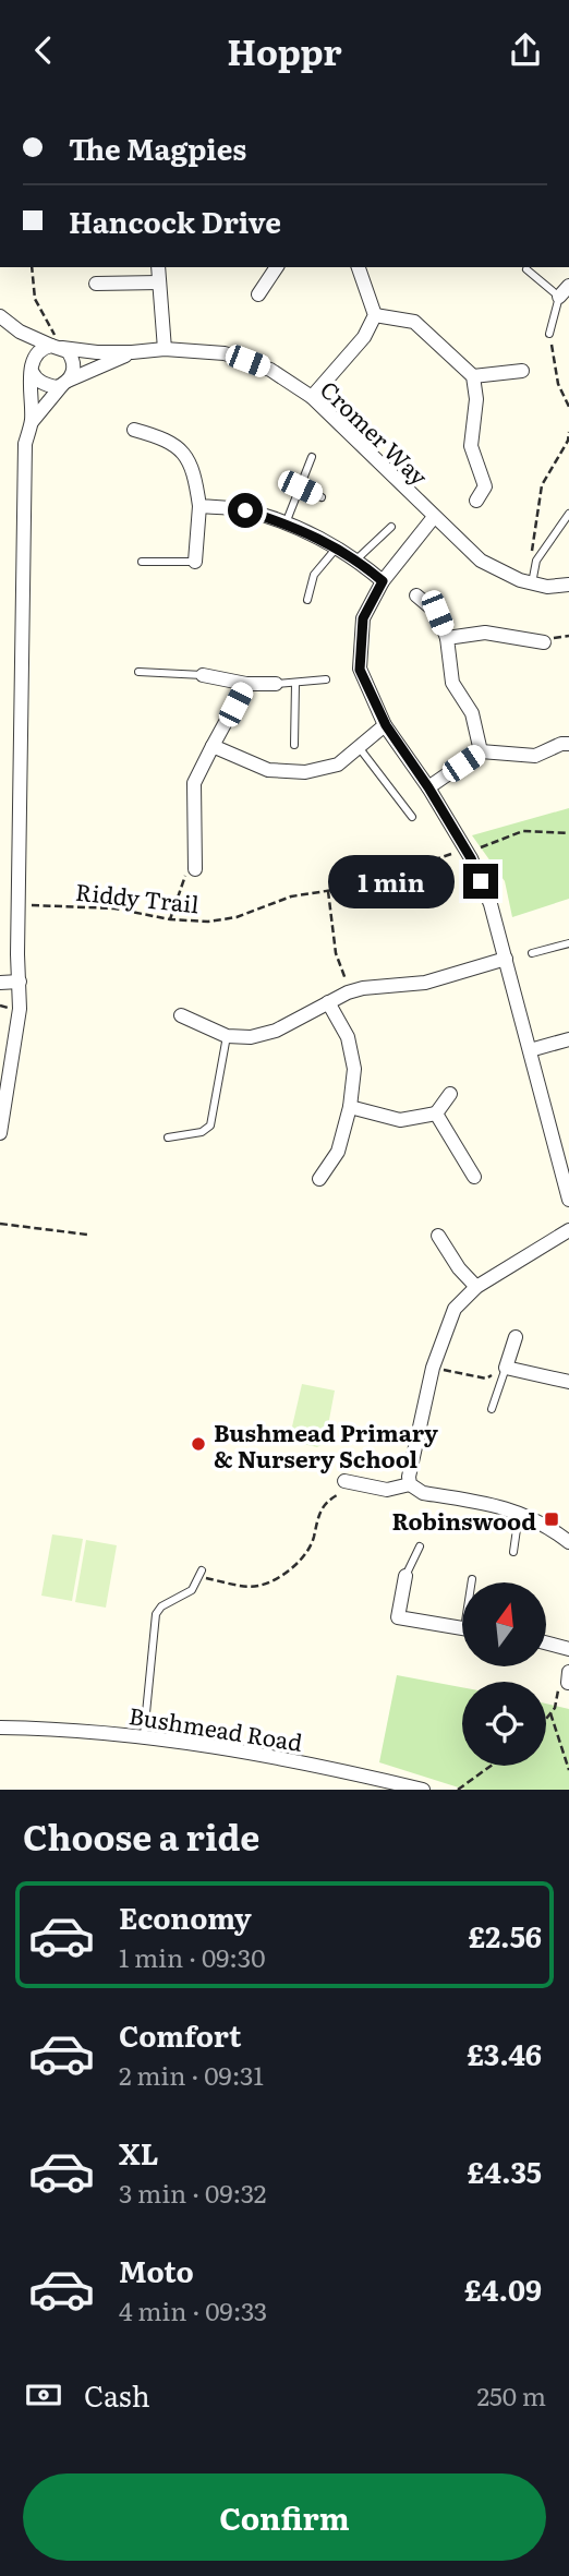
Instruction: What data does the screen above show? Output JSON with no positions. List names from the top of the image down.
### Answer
{
  "streets": {
    "street": ["Cromer Way", "Bushmead Road"],
    "path": ["Riddy Trail"]
  },
  "places": {
    "other": ["Bushmead Primary & Nursery School"],
    "transit": ["Robinswood"]
  },
  "north": "top",
  "page": {
    "header": "Hoppr",
    "banner": ["The Magpies", "Hancock Drive"],
    "bubble": "1 min",
    "heading": "Choose a ride",
    "list": [
      {
        "name": "Economy",
        "note": "1 min · 09:30",
        "value": "£2.56"
      },
      {
        "name": "Comfort",
        "note": "2 min · 09:31",
        "value": "£3.46"
      },
      {
        "name": "XL",
        "note": "3 min · 09:32",
        "value": "£4.35"
      },
      {
        "name": "Moto",
        "note": "4 min · 09:33",
        "value": "£4.09"
      }
    ],
    "pay": ["Cash", "250 m"],
    "buttons": "Confirm"
  }
}
